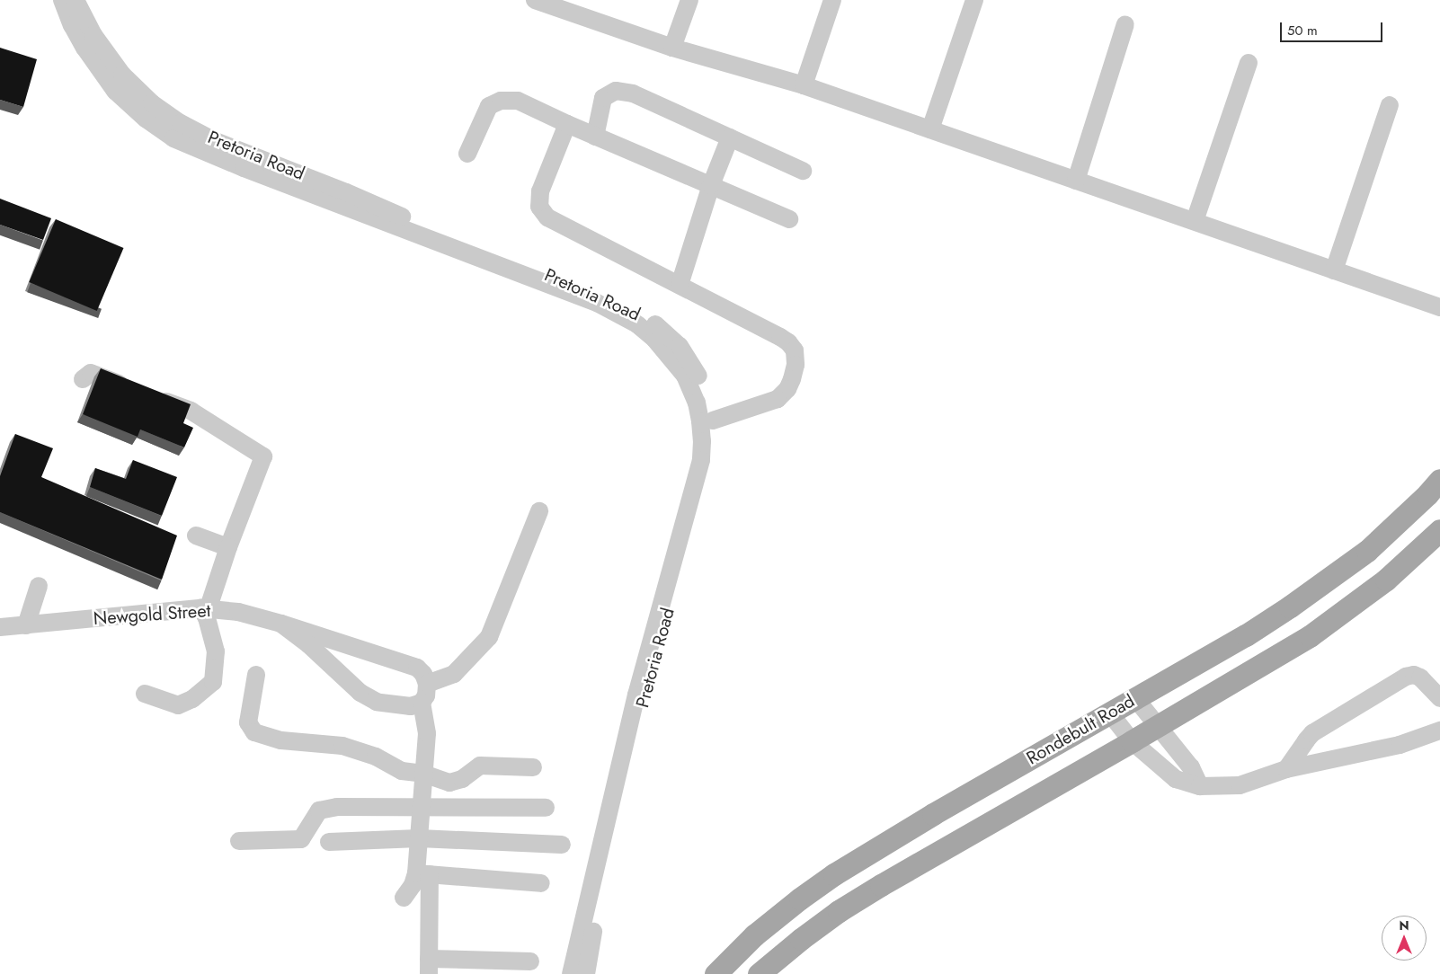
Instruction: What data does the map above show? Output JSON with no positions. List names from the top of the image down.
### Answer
{
  "streets": {
    "main road": ["Rondebult Road"],
    "street": ["Pretoria Road", "Newgold Street"]
  },
  "scale_bar": "50 m",
  "north": "top"
}
